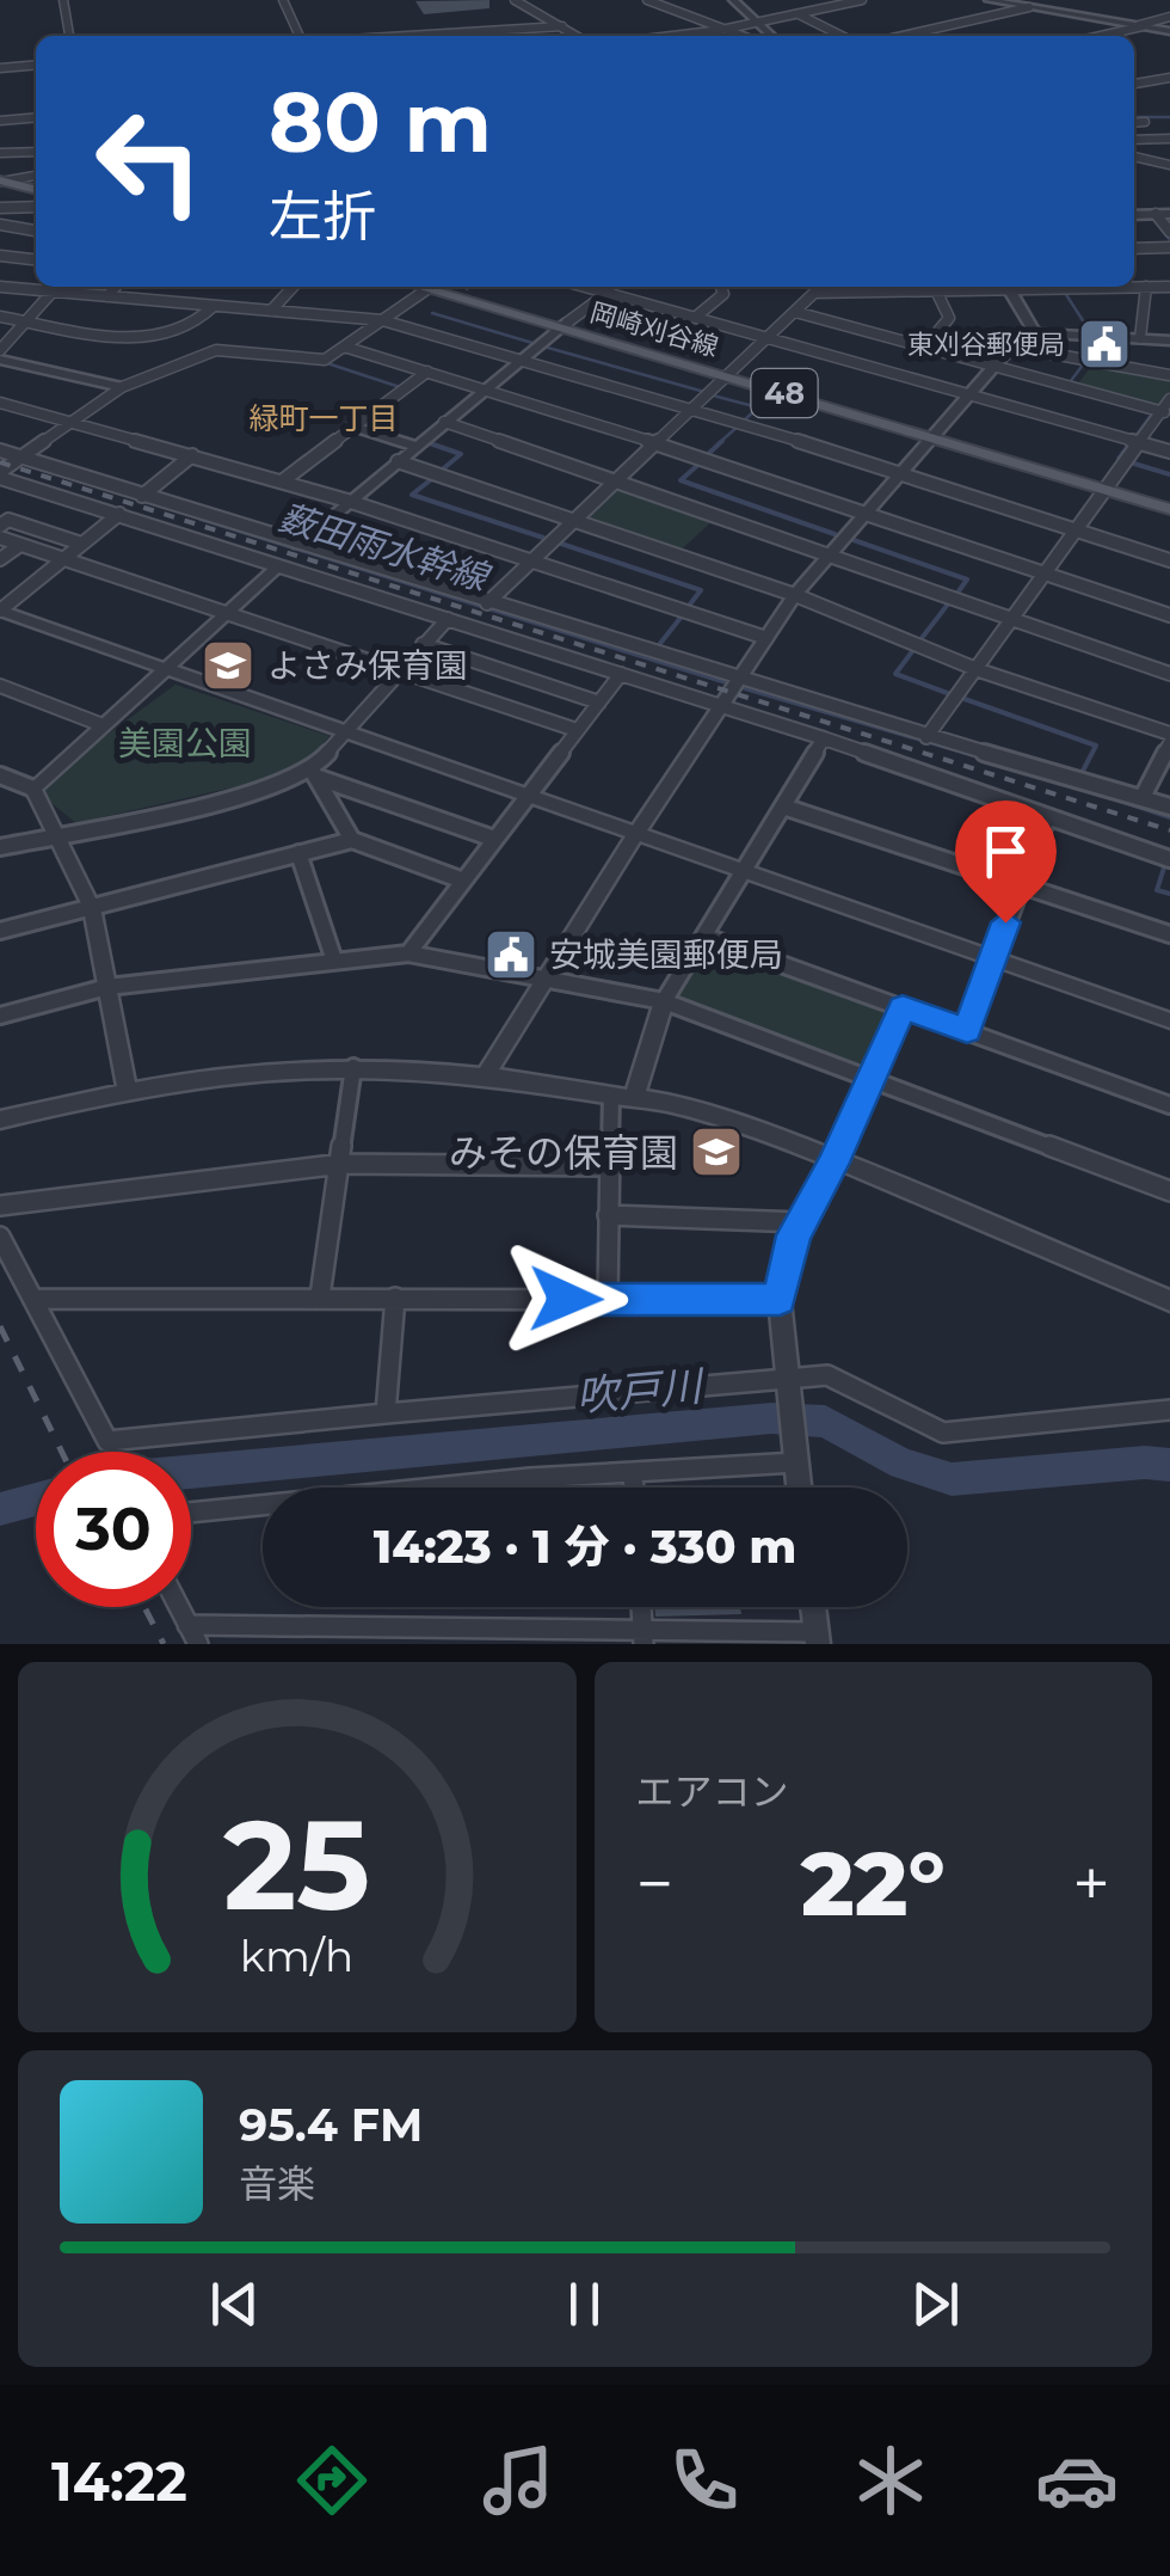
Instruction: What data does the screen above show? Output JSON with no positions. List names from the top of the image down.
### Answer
{
  "streets": {
    "main road": ["岡崎刈谷線", "48"]
  },
  "districts": ["緑町一丁目"],
  "water": ["薮田雨水幹線", "吹戸川"],
  "parks": ["美園公園"],
  "places": {
    "public building": ["東刈谷郵便局", "安城美園郵便局"],
    "school or university": ["よさみ保育園", "みその保育園"]
  },
  "page": {
    "turn": ["80 m", "左折"],
    "limit": "30",
    "trip": "14:23 · 1 分 · 330 m",
    "tile": "エアコン",
    "heat": ["−", "22°", "+"],
    "song": ["95.4 FM", "音楽"],
    "tabs": "14:22",
    "gauge": ["25", "km/h"]
  }
}
